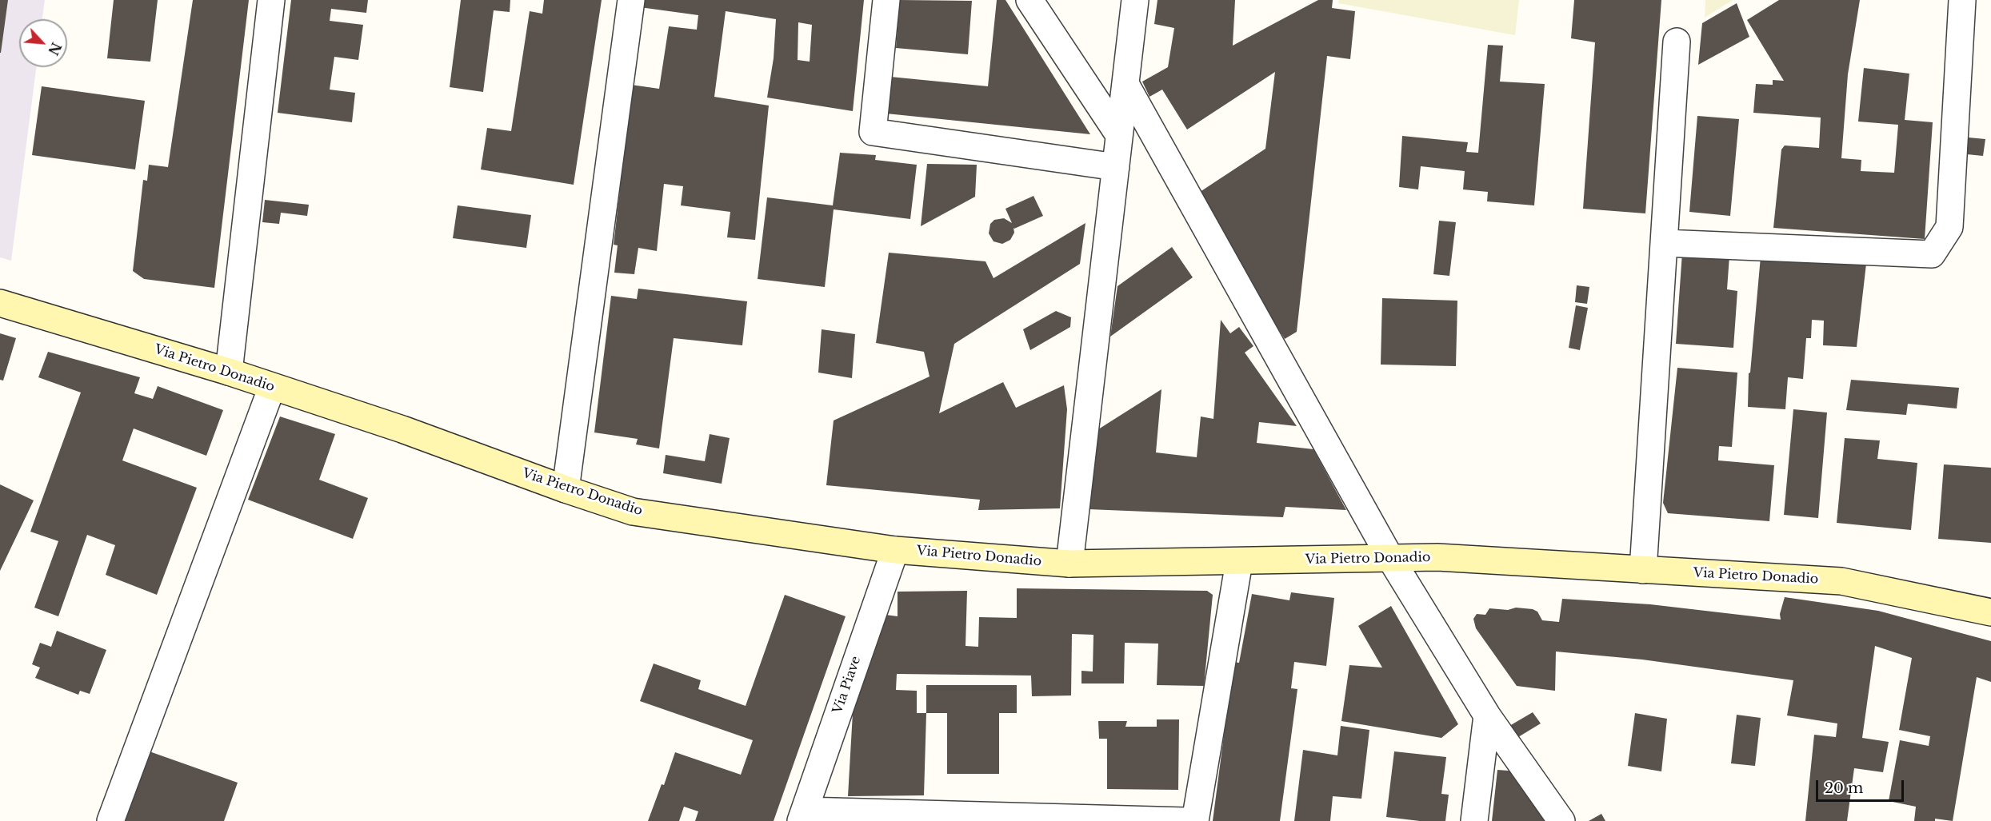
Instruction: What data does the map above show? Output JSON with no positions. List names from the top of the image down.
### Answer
{
  "streets": {
    "main road": ["Via Pietro Donadio"],
    "street": ["Via Piave"]
  },
  "crossings": [
    ["Via Pietro Donadio", "Via Piave"]
  ],
  "scale_bar": "20 m",
  "north": "bottom right"
}
